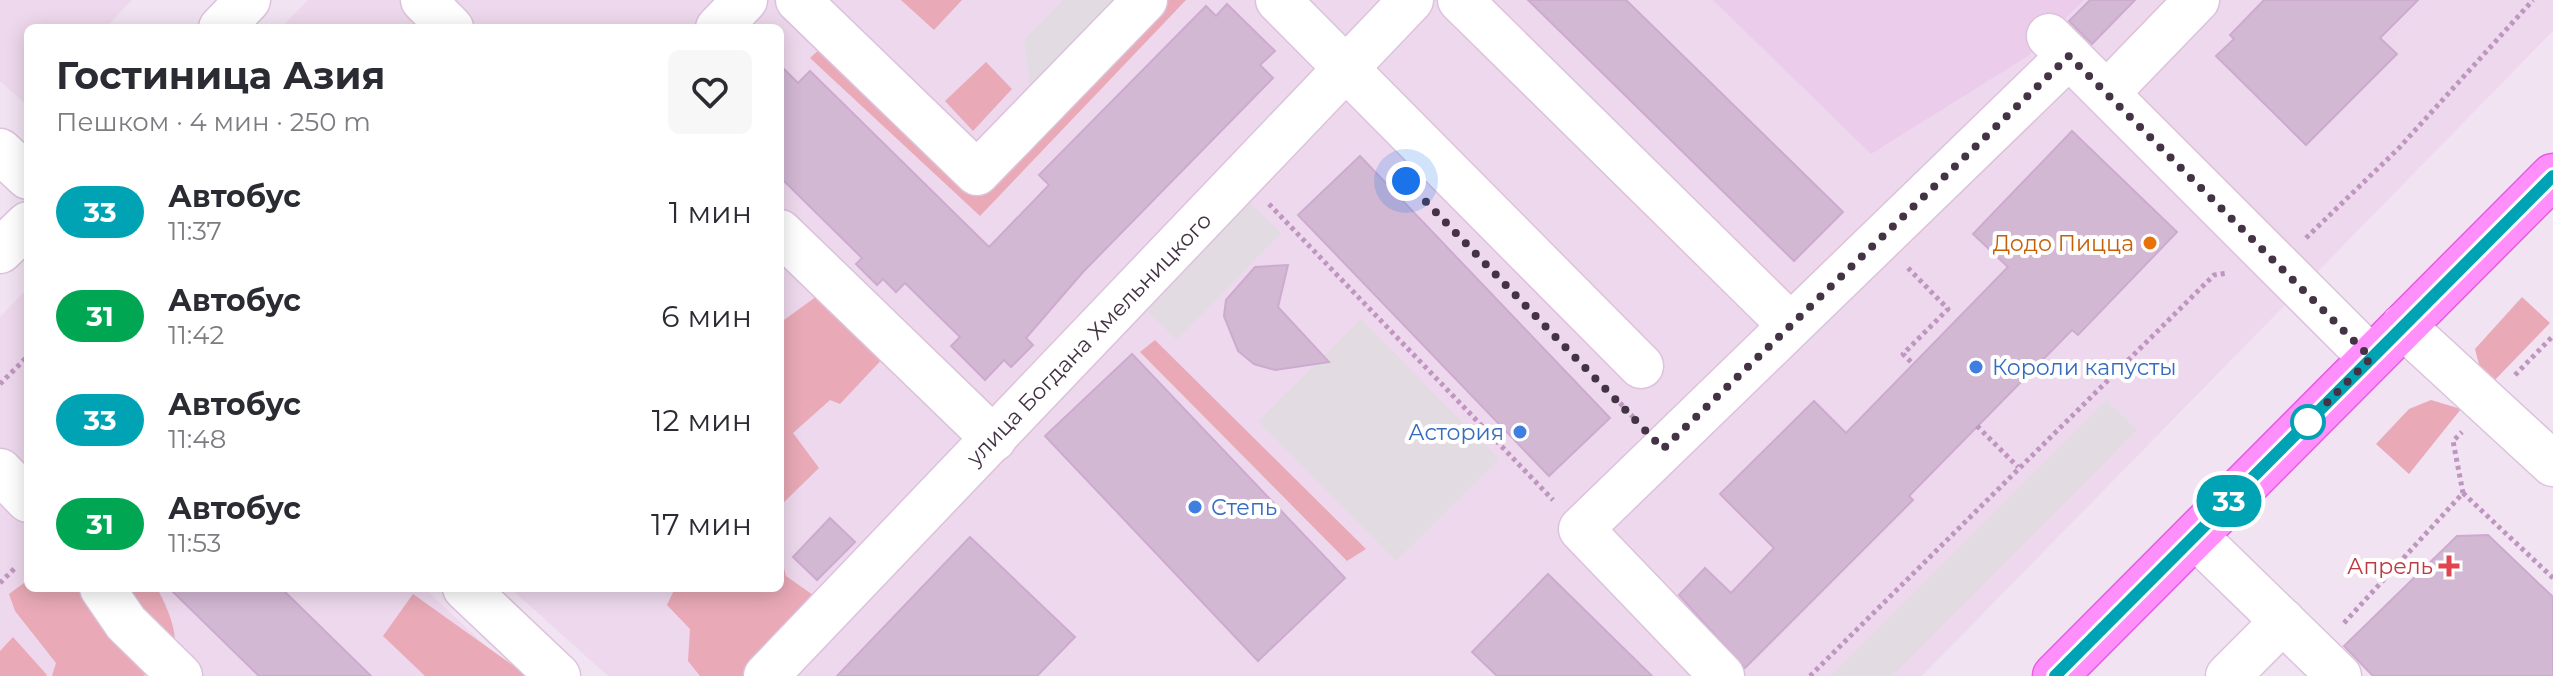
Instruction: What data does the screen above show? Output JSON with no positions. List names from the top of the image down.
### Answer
{
  "streets": {
    "street": ["улица Богдана Хмельницкого"]
  },
  "places": {
    "other": [
      "Додо Пицца",
      "Короли капусты",
      "Астория",
      "Степь"
    ],
    "health": ["Апрель"]
  },
  "lines": ["bus line 33"],
  "page": {
    "on_map": "33",
    "heading": ["Гостиница Азия", "Пешком · 4 мин · 250 m"],
    "list": [
      {
        "mark": "33",
        "name": "Автобус",
        "note": "11:37",
        "value": "1 мин"
      },
      {
        "mark": "31",
        "name": "Автобус",
        "note": "11:42",
        "value": "6 мин"
      },
      {
        "mark": "33",
        "name": "Автобус",
        "note": "11:48",
        "value": "12 мин"
      },
      {
        "mark": "31",
        "name": "Автобус",
        "note": "11:53",
        "value": "17 мин"
      }
    ]
  }
}
